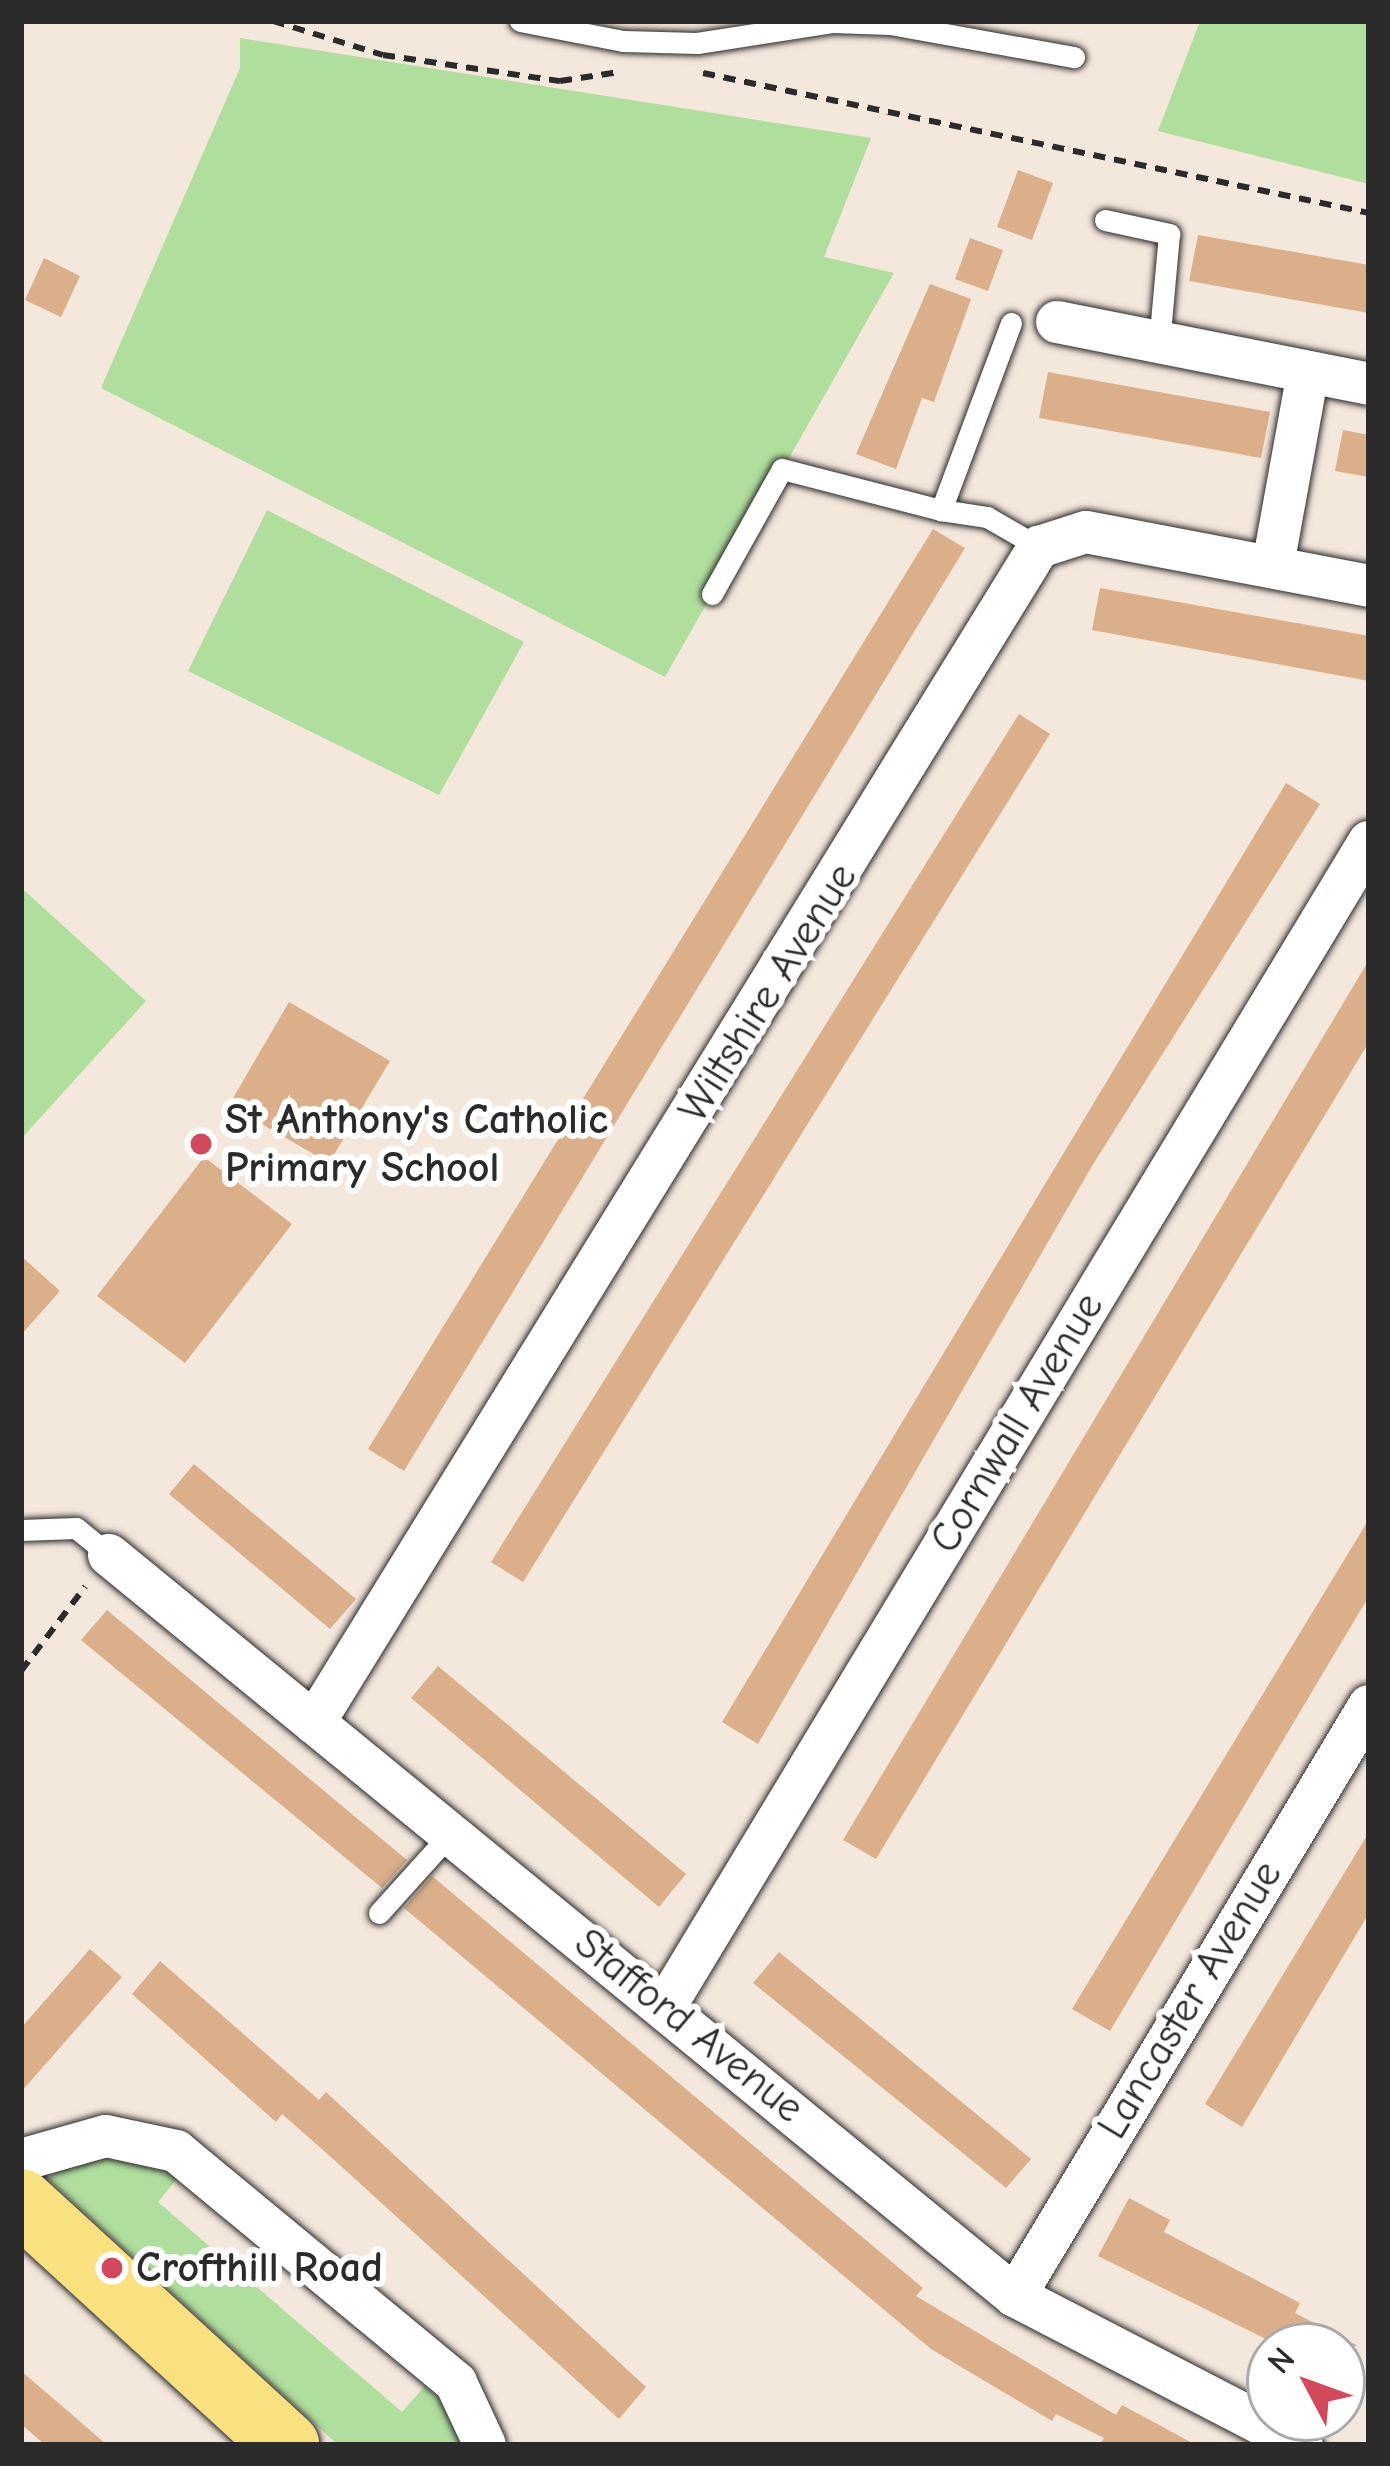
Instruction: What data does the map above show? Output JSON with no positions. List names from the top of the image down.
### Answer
{
  "streets": {
    "street": [
      "Wiltshire Avenue",
      "Cornwall Avenue",
      "Lancaster Avenue",
      "Stafford Avenue"
    ]
  },
  "crossings": [
    ["Wiltshire Avenue", "Stafford Avenue"],
    ["Cornwall Avenue", "Stafford Avenue"],
    ["Lancaster Avenue", "Stafford Avenue"]
  ],
  "places": ["St Anthony's Catholic Primary School", "Crofthill Road"],
  "north": "top left"
}
